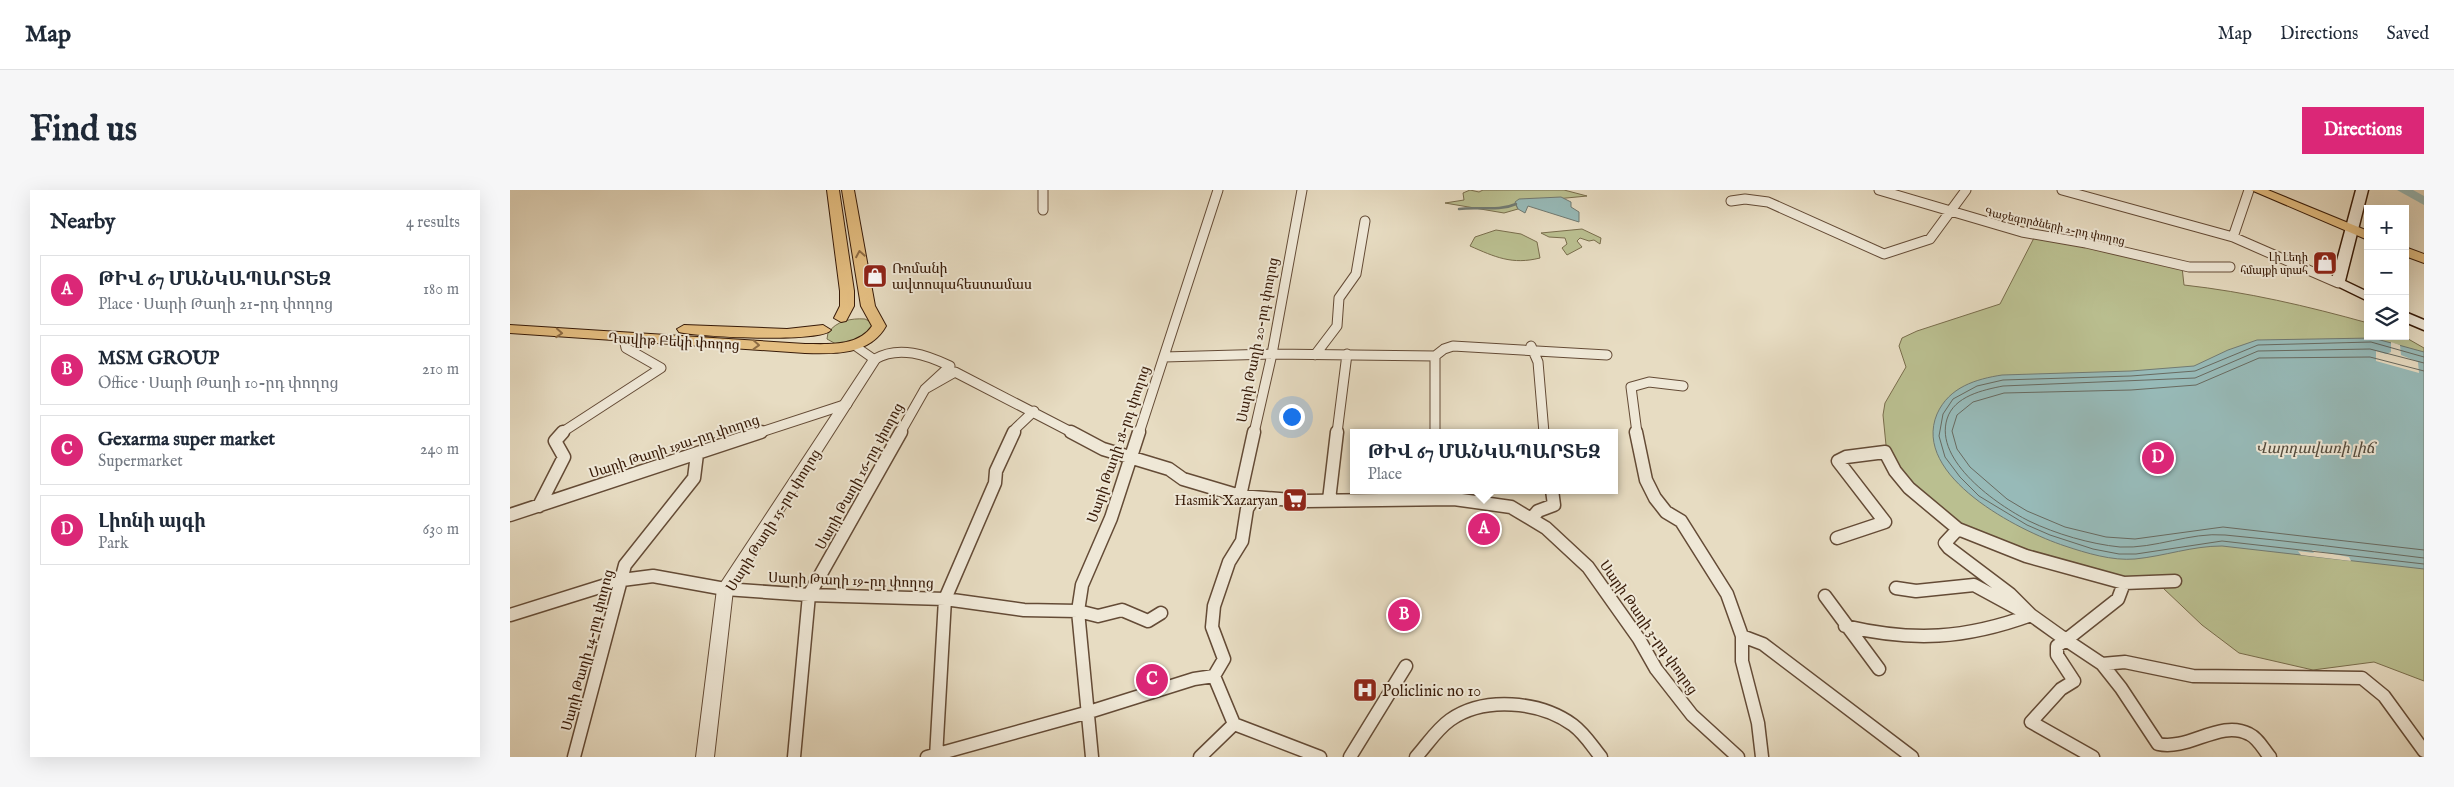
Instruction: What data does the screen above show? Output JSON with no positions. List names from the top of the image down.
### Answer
{
  "streets": {
    "main road": ["Դավիթ Բեկի փողոց"],
    "street": [
      "Գաջեգործների 2-րդ փողոց",
      "Սարի Թաղի 20-րդ փողոց",
      "Սարի Թաղի 18-րդ փողոց",
      "Սարի Թաղի 19ա-րդ փողոց",
      "Սարի Թաղի 16-րդ փողոց",
      "Սարի Թաղի 15-րդ փողոց",
      "Սարի Թաղի 19-րդ փողոց",
      "Սարի Թաղի 3-րդ փողոց",
      "Սարի Թաղի 14-րդ փողոց"
    ]
  },
  "crossings": [
    ["Սարի Թաղի 20-րդ փողոց", "Սարի Թաղի 3-րդ փողոց"],
    ["Սարի Թաղի 18-րդ փողոց", "Սարի Թաղի 19-րդ փողոց"],
    ["Սարի Թաղի 18-րդ փողոց", "Սարի Թաղի 3-րդ փողոց"],
    ["Սարի Թաղի 19ա-րդ փողոց", "Սարի Թաղի 15-րդ փողոց"],
    ["Սարի Թաղի 19ա-րդ փողոց", "Սարի Թաղի 14-րդ փողոց"],
    ["Սարի Թաղի 16-րդ փողոց", "Սարի Թաղի 15-րդ փողոց"],
    ["Սարի Թաղի 16-րդ փողոց", "Սարի Թաղի 19-րդ փողոց"],
    ["Սարի Թաղի 16-րդ փողոց", "Սարի Թաղի 3-րդ փողոց"],
    ["Սարի Թաղի 15-րդ փողոց", "Սարի Թաղի 19-րդ փողոց"],
    ["Սարի Թաղի 19-րդ փողոց", "Սարի Թաղի 14-րդ փողոց"]
  ],
  "water": ["Վարդավառի լիճ"],
  "places": {
    "shop": ["Լի Լեդի հմայքի սրահ", "Ռոմանի ավտոպահեստամաս"],
    "supermarket": ["Hasmik Xazaryan"],
    "hospital": ["Policlinic no 10"]
  },
  "page": {
    "header": "Map",
    "nav": ["Map", "Directions", "Saved"],
    "buttons": "Directions",
    "title": "Find us",
    "heading": ["Nearby", "4 results"],
    "map_buttons": ["+", "−"],
    "list": [
      {
        "mark": "A",
        "name": "ԹԻՎ 67 ՄԱՆԿԱՊԱՐՏԵԶ",
        "note": "Place · Սարի Թաղի 21-րդ փողոց",
        "value": "180 m"
      },
      {
        "mark": "B",
        "name": "MSM GROUP",
        "note": "Office · Սարի Թաղի 10-րդ փողոց",
        "value": "210 m"
      },
      {
        "mark": "C",
        "name": "Gexarma super market",
        "note": "Supermarket",
        "value": "240 m"
      },
      {
        "mark": "D",
        "name": "Լիոնի այգի",
        "note": "Park",
        "value": "630 m"
      }
    ],
    "popup": ["ԹԻՎ 67 ՄԱՆԿԱՊԱՐՏԵԶ", "Place"],
    "pins": [
      "D",
      "A",
      "B",
      "C"
    ]
  }
}
